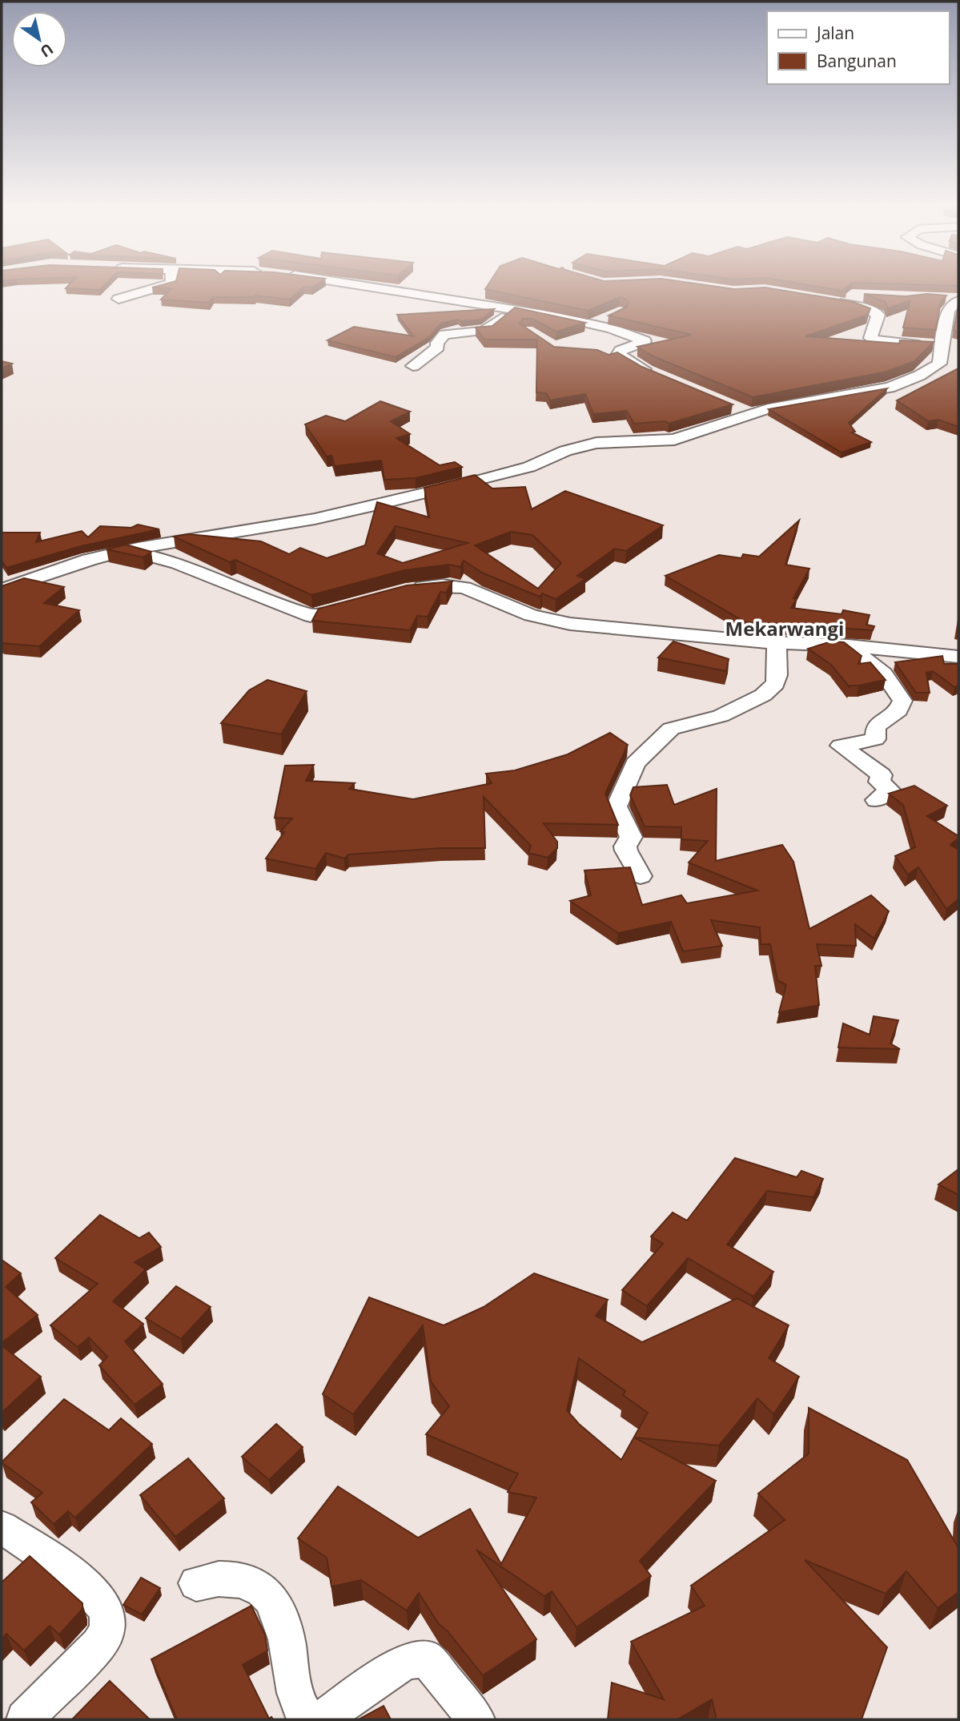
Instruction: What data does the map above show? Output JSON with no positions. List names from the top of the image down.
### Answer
{
  "districts": ["Mekarwangi"],
  "legend": ["Jalan", "Bangunan"],
  "north": "bottom right"
}
